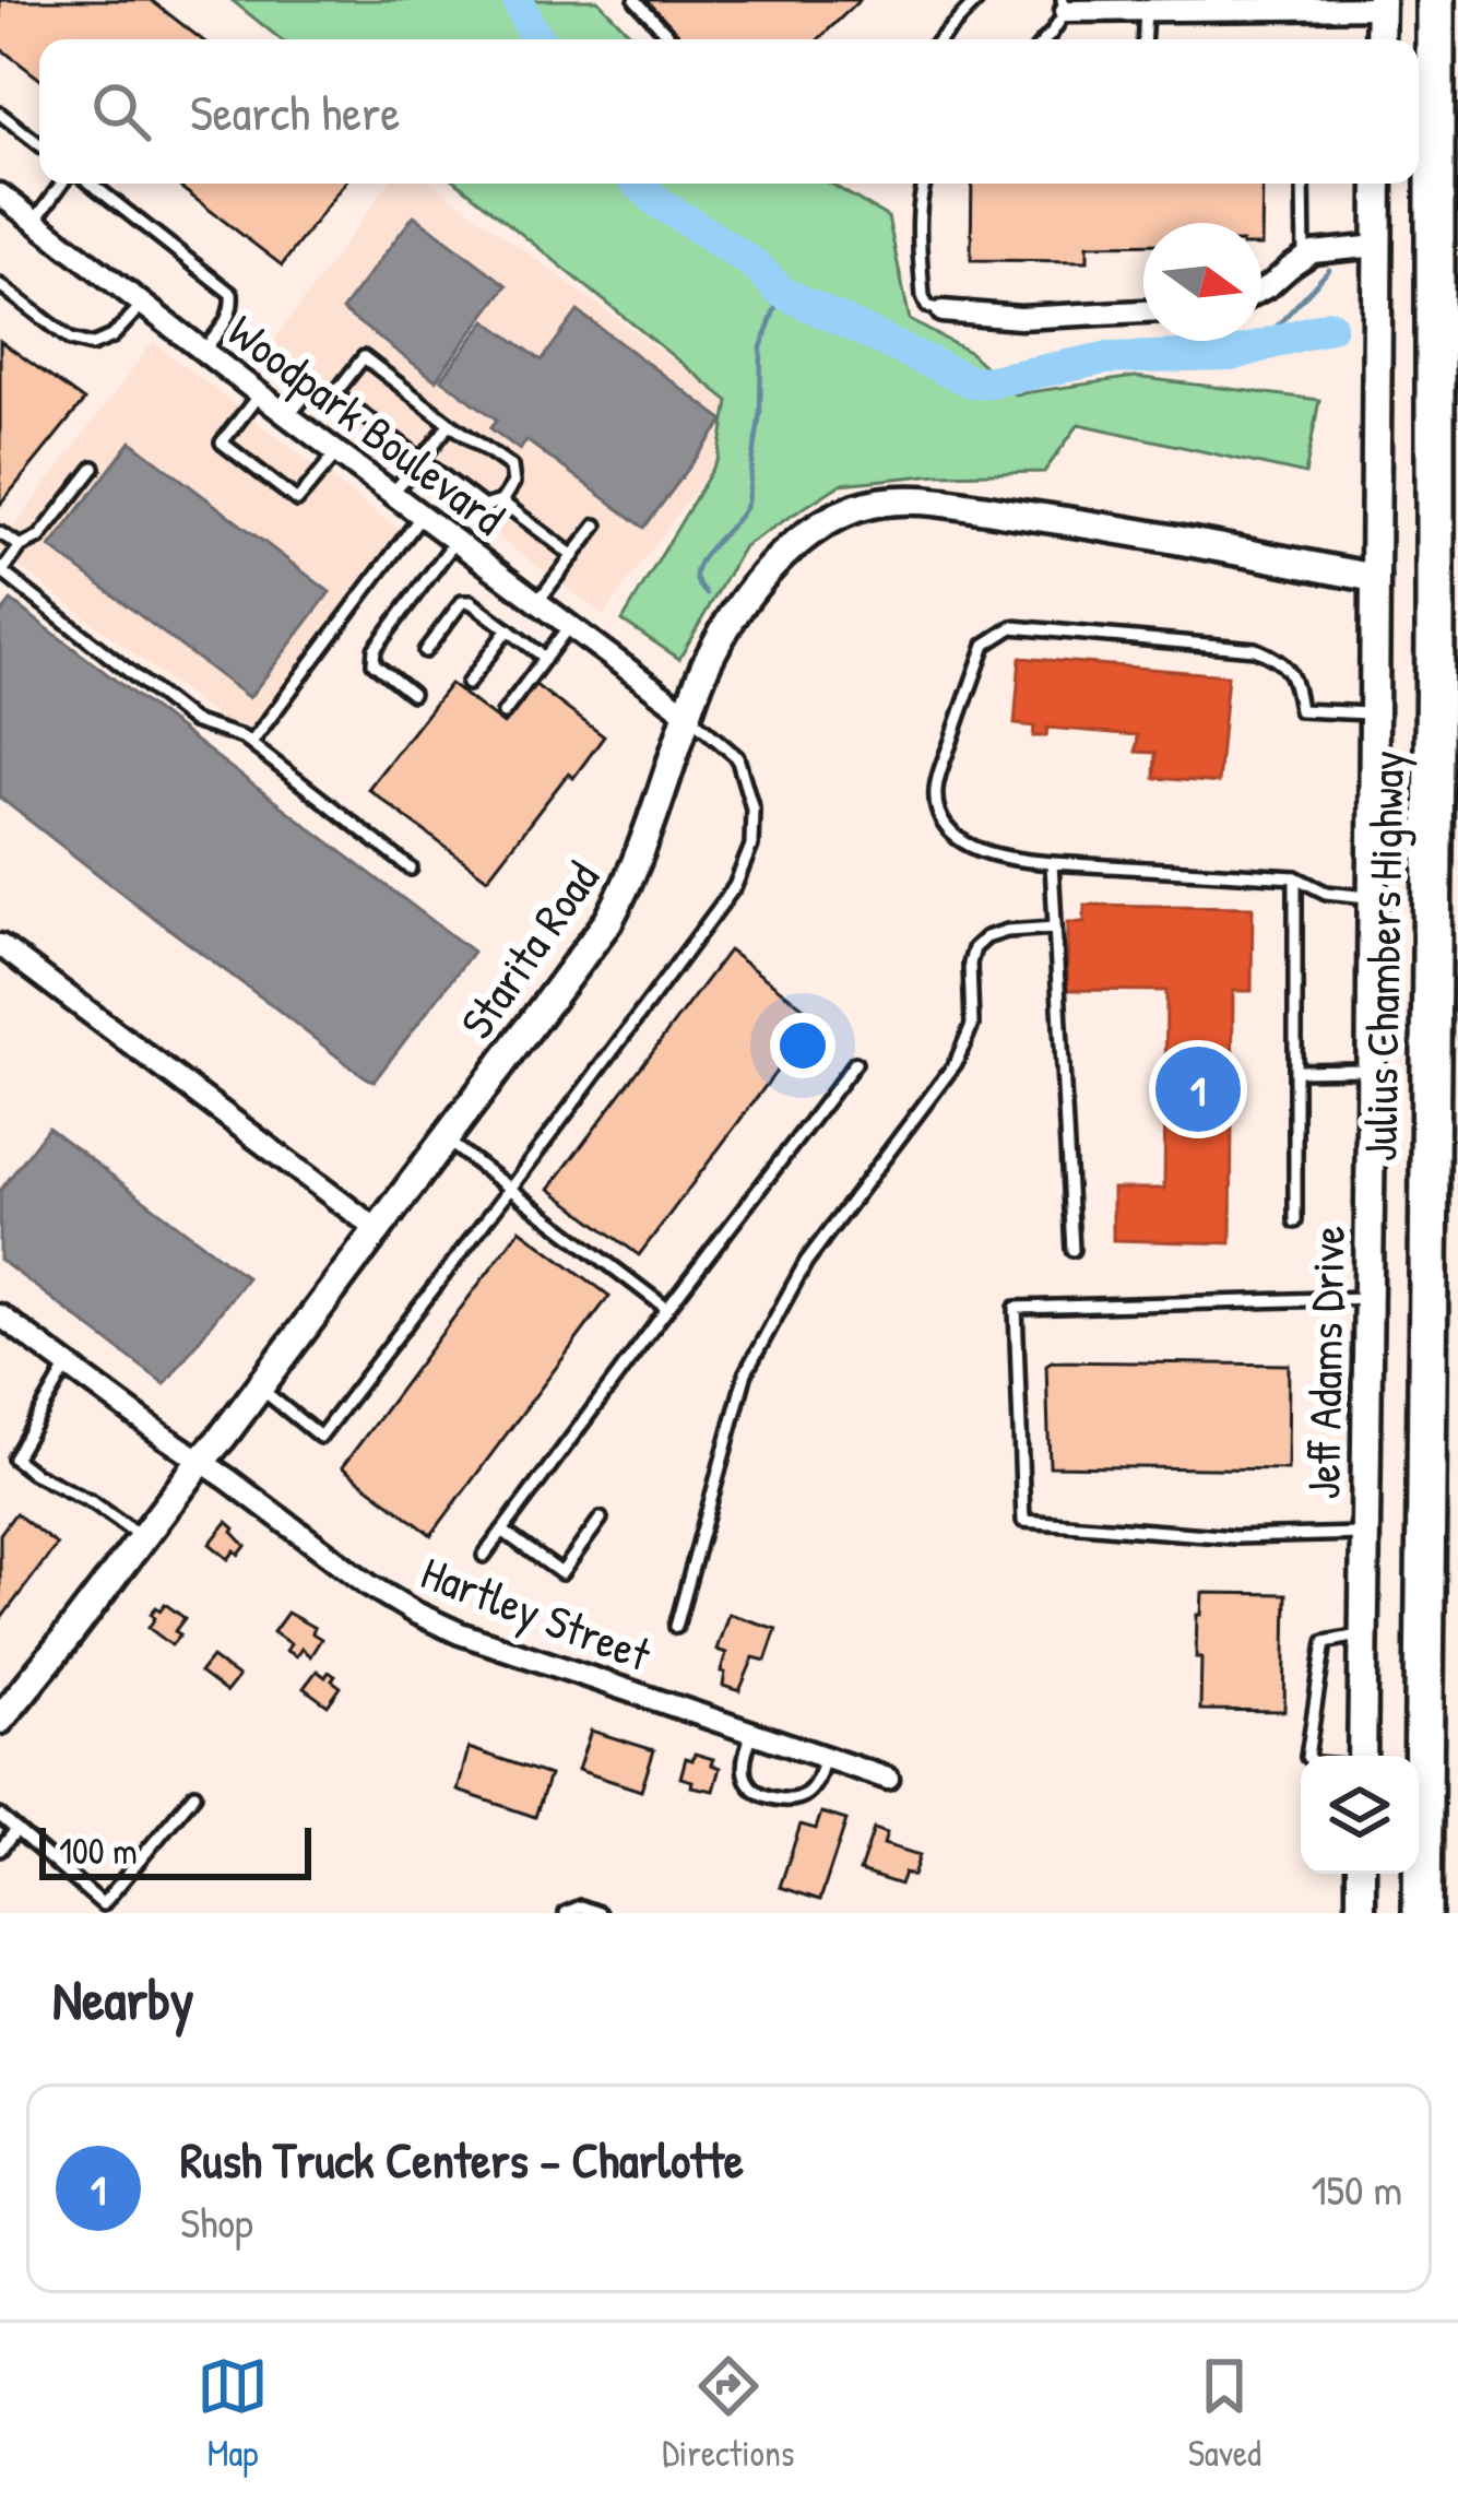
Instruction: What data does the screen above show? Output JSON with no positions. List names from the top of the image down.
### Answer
{
  "streets": {
    "highway": ["Julius Chambers Highway"],
    "street": [
      "Woodpark Boulevard",
      "Starita Road",
      "Jeff Adams Drive",
      "Hartley Street"
    ]
  },
  "crossings": [
    ["Woodpark Boulevard", "Starita Road"],
    ["Starita Road", "Jeff Adams Drive"],
    ["Starita Road", "Hartley Street"]
  ],
  "scale_bar": "100 m",
  "north": "right",
  "page": {
    "search": "Search here",
    "pins": "1",
    "scale": "100 m",
    "heading": "Nearby",
    "list": [
      {
        "mark": "1",
        "name": "Rush Truck Centers – Charlotte",
        "note": "Shop",
        "value": "150 m"
      }
    ],
    "nav": ["Map", "Directions", "Saved"]
  }
}
